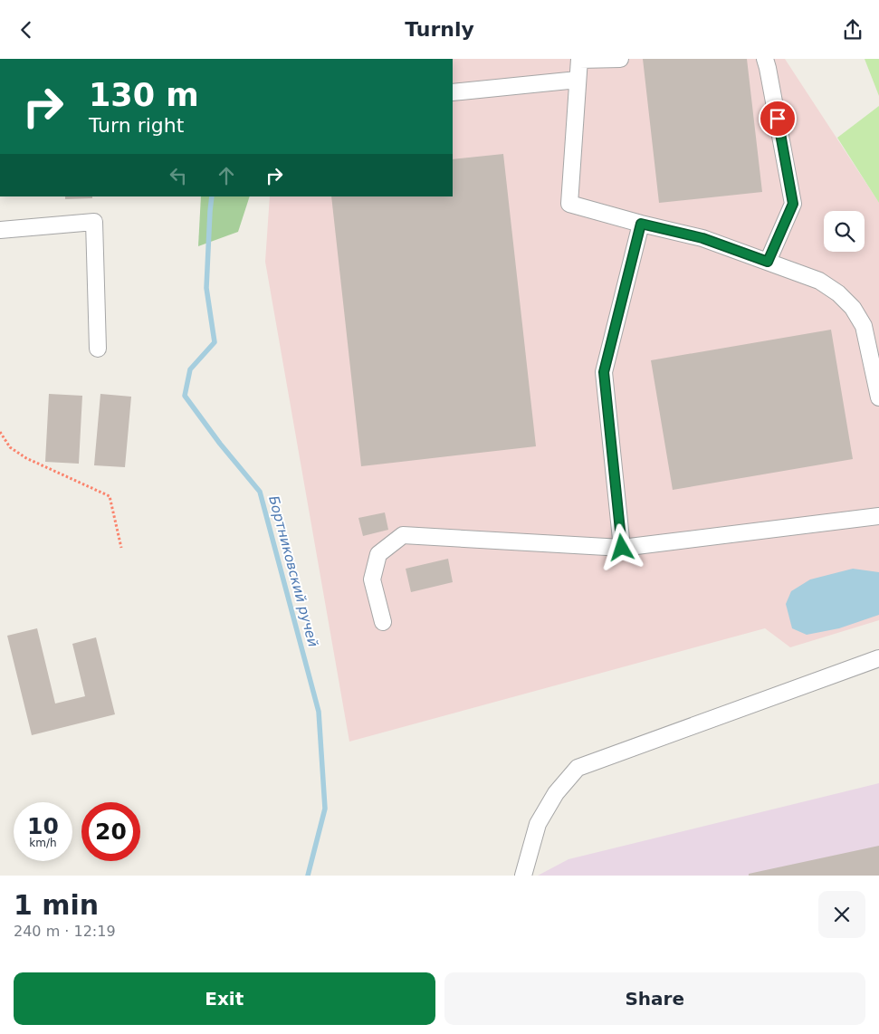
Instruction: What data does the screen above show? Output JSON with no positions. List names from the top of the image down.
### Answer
{
  "water": ["Бортниковский ручей"],
  "page": {
    "header": "Turnly",
    "turn": ["130 m", "Turn right"],
    "speed": "10 km/h",
    "limit": "20",
    "heading": ["1 min", "240 m · 12:19"],
    "buttons": ["Exit", "Share"]
  }
}
